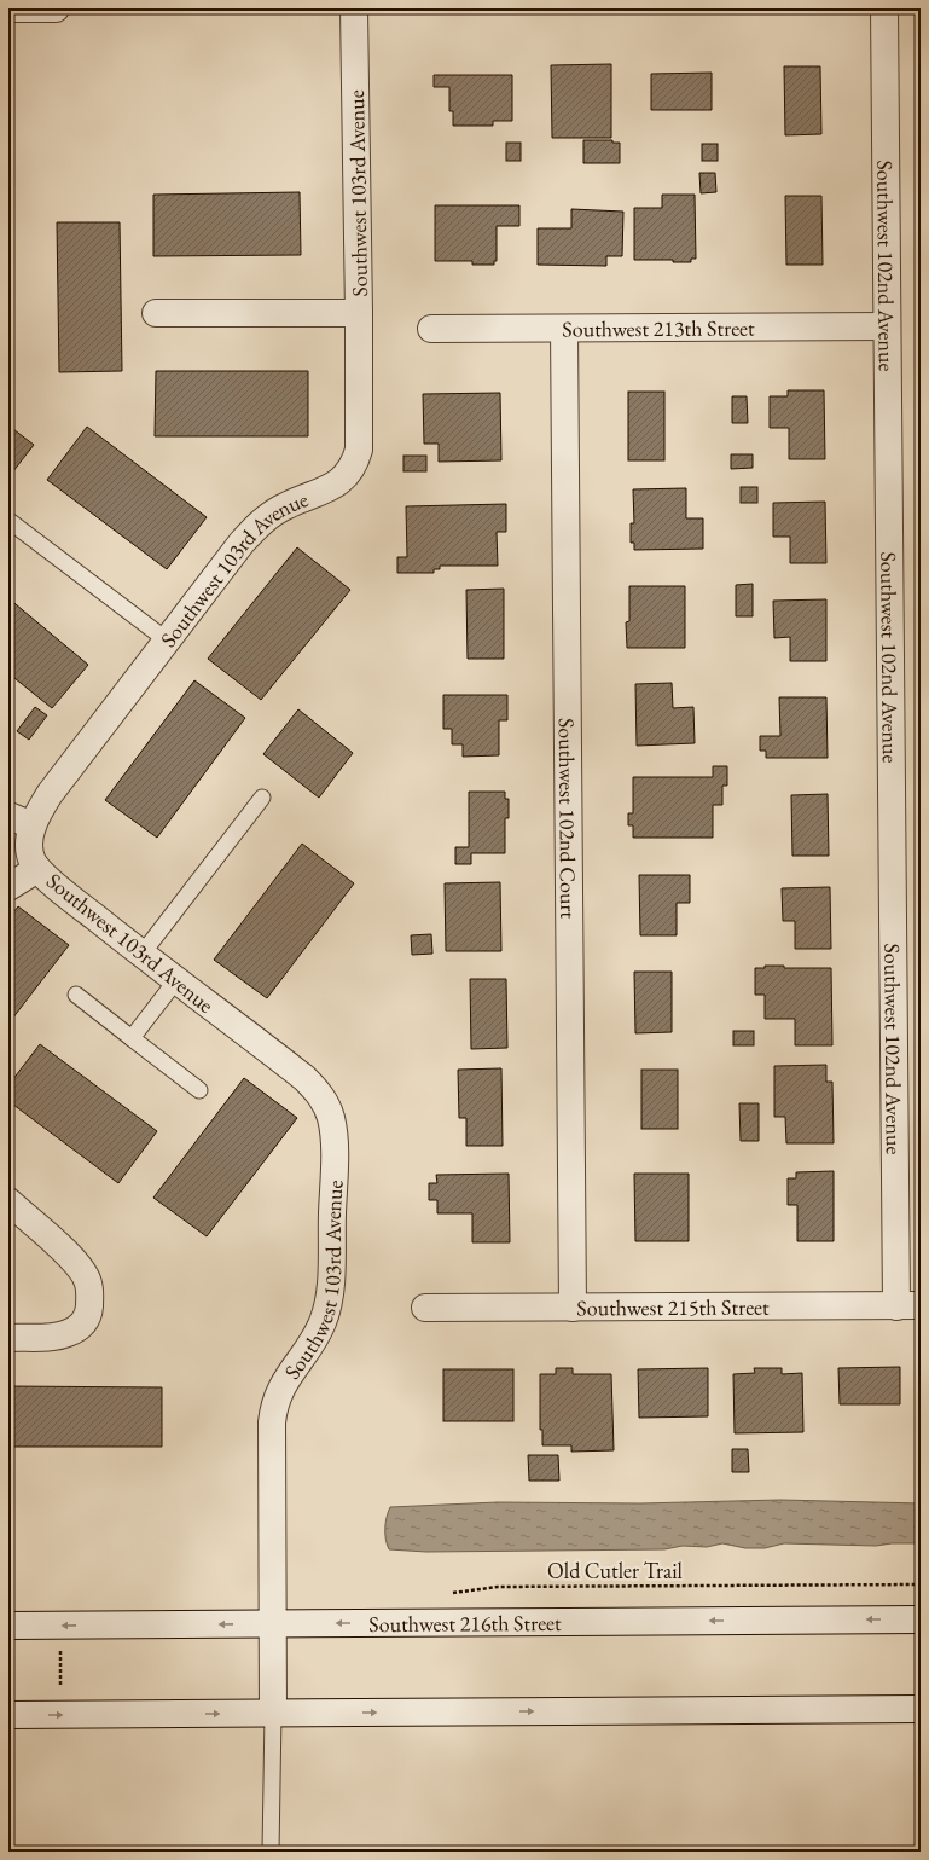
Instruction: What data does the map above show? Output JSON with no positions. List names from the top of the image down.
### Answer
{
  "streets": {
    "street": [
      "Southwest 103rd Avenue",
      "Southwest 102nd Avenue",
      "Southwest 213th Street",
      "Southwest 102nd Court",
      "Southwest 215th Street",
      "Southwest 216th Street"
    ],
    "path": ["Old Cutler Trail"]
  },
  "crossings": [
    ["Southwest 103rd Avenue", "Southwest 216th Street"],
    ["Southwest 102nd Avenue", "Southwest 213th Street"],
    ["Southwest 102nd Avenue", "Southwest 215th Street"],
    ["Southwest 213th Street", "Southwest 102nd Court"],
    ["Southwest 102nd Court", "Southwest 215th Street"]
  ]
}
